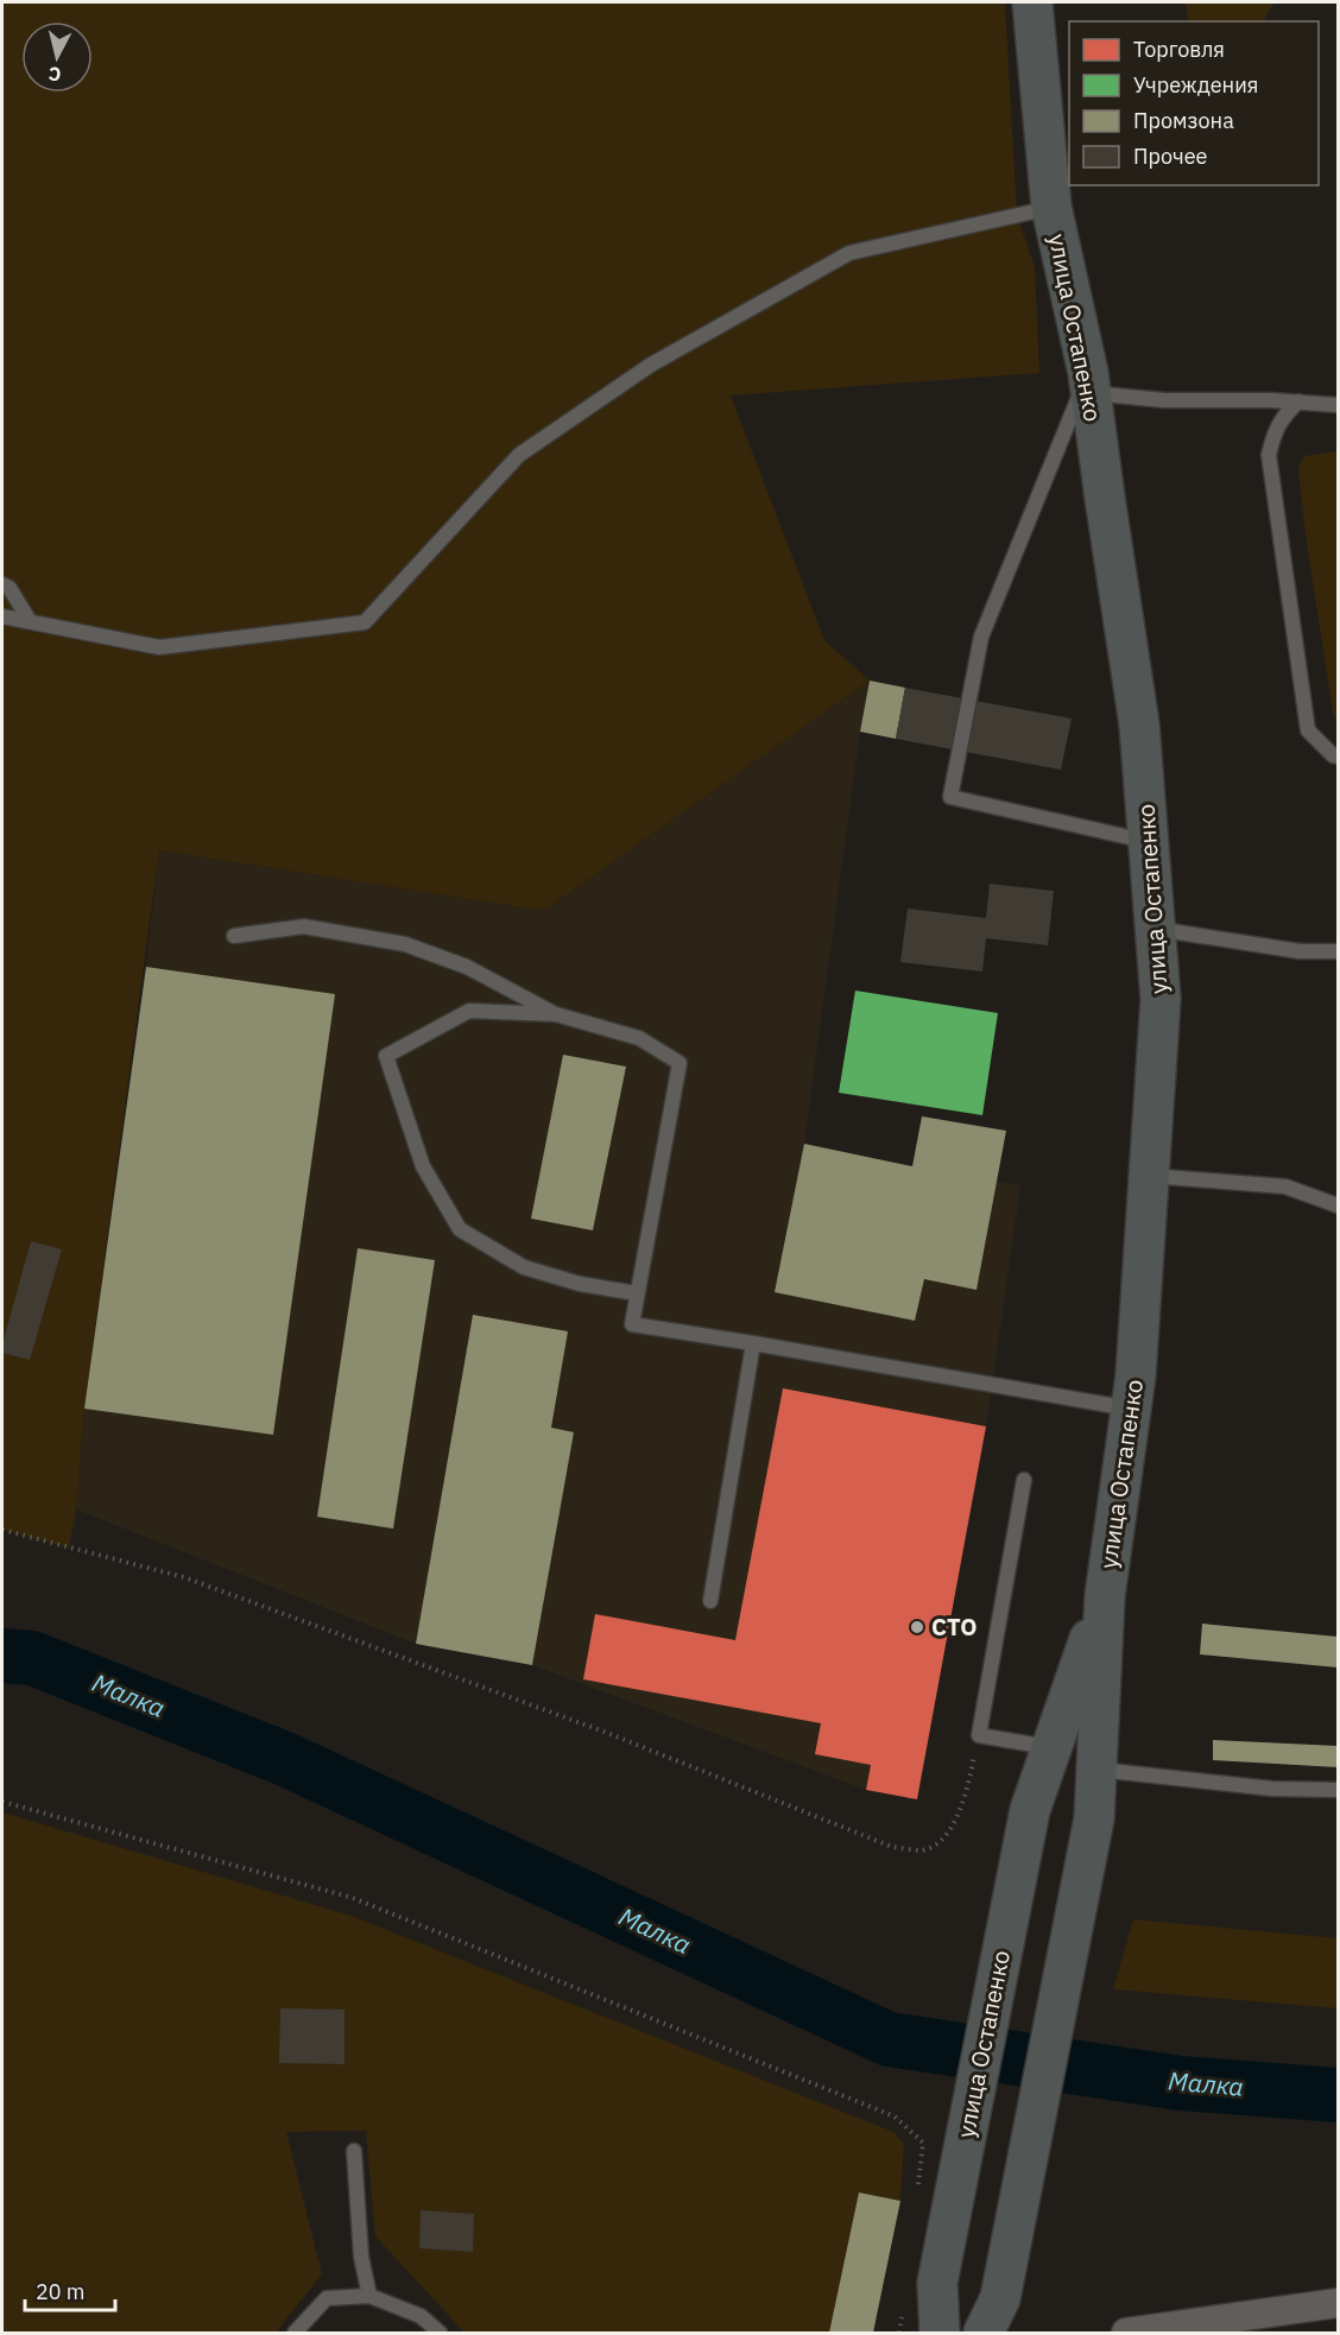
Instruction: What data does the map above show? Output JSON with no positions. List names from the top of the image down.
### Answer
{
  "streets": {
    "main road": ["улица Остапенко"]
  },
  "water": ["Малка"],
  "places": ["СТО"],
  "legend": [
    "Торговля",
    "Учреждения",
    "Промзона",
    "Прочее"
  ],
  "scale_bar": "20 m",
  "north": "bottom"
}
